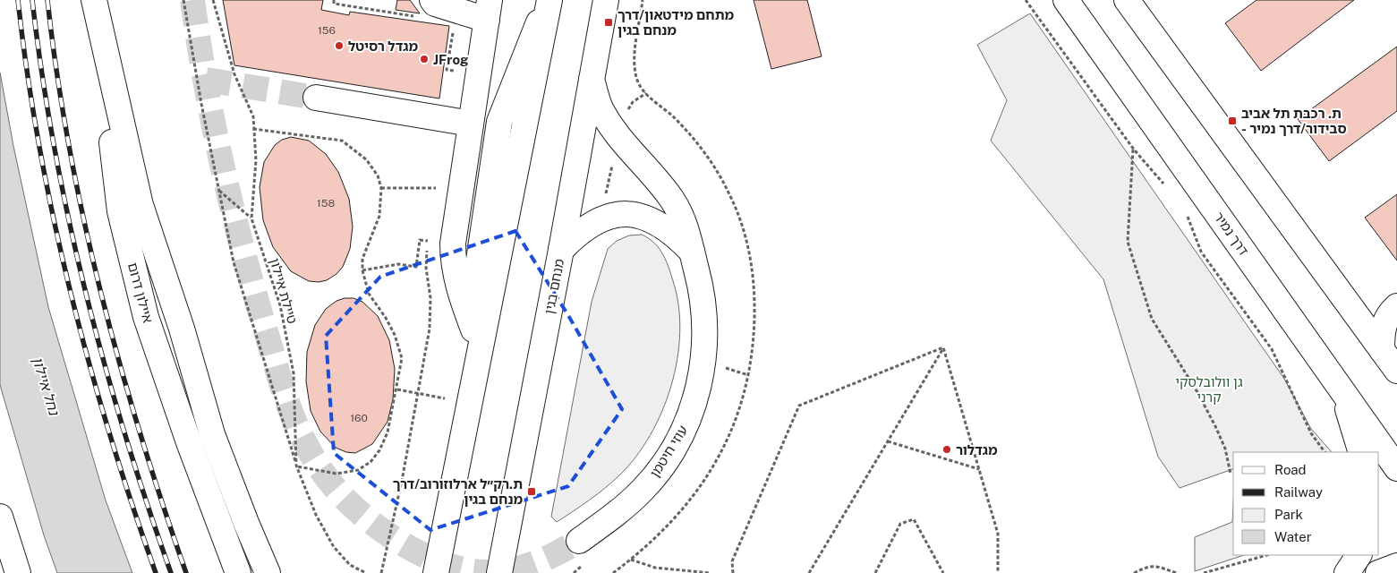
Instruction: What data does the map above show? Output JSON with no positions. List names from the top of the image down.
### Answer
{
  "streets": {
    "main road": [
      "דרך נמיר",
      "מנחם בגין",
      "איילון דרום",
      "עוזי חיטמן"
    ],
    "path": ["טיילת איילון"]
  },
  "crossings": [
    ["מנחם בגין", "עוזי חיטמן"]
  ],
  "water": ["נחל איילון"],
  "parks": ["גן וולובלסקי קרני"],
  "places": {
    "transit": ["מתחם מידטאון/דרך מנחם בגין", "ת. רכבת תל אביב - סבידור/דרך נמיר", "ת.רק״ל ארלוזורוב/דרך מנחם בגין"],
    "other": ["מגדל רסיטל", "JFrog", "מגדלור"]
  },
  "house_numbers": ["156", "158", "160"],
  "legend": [
    "Road",
    "Railway",
    "Park",
    "Water"
  ]
}
